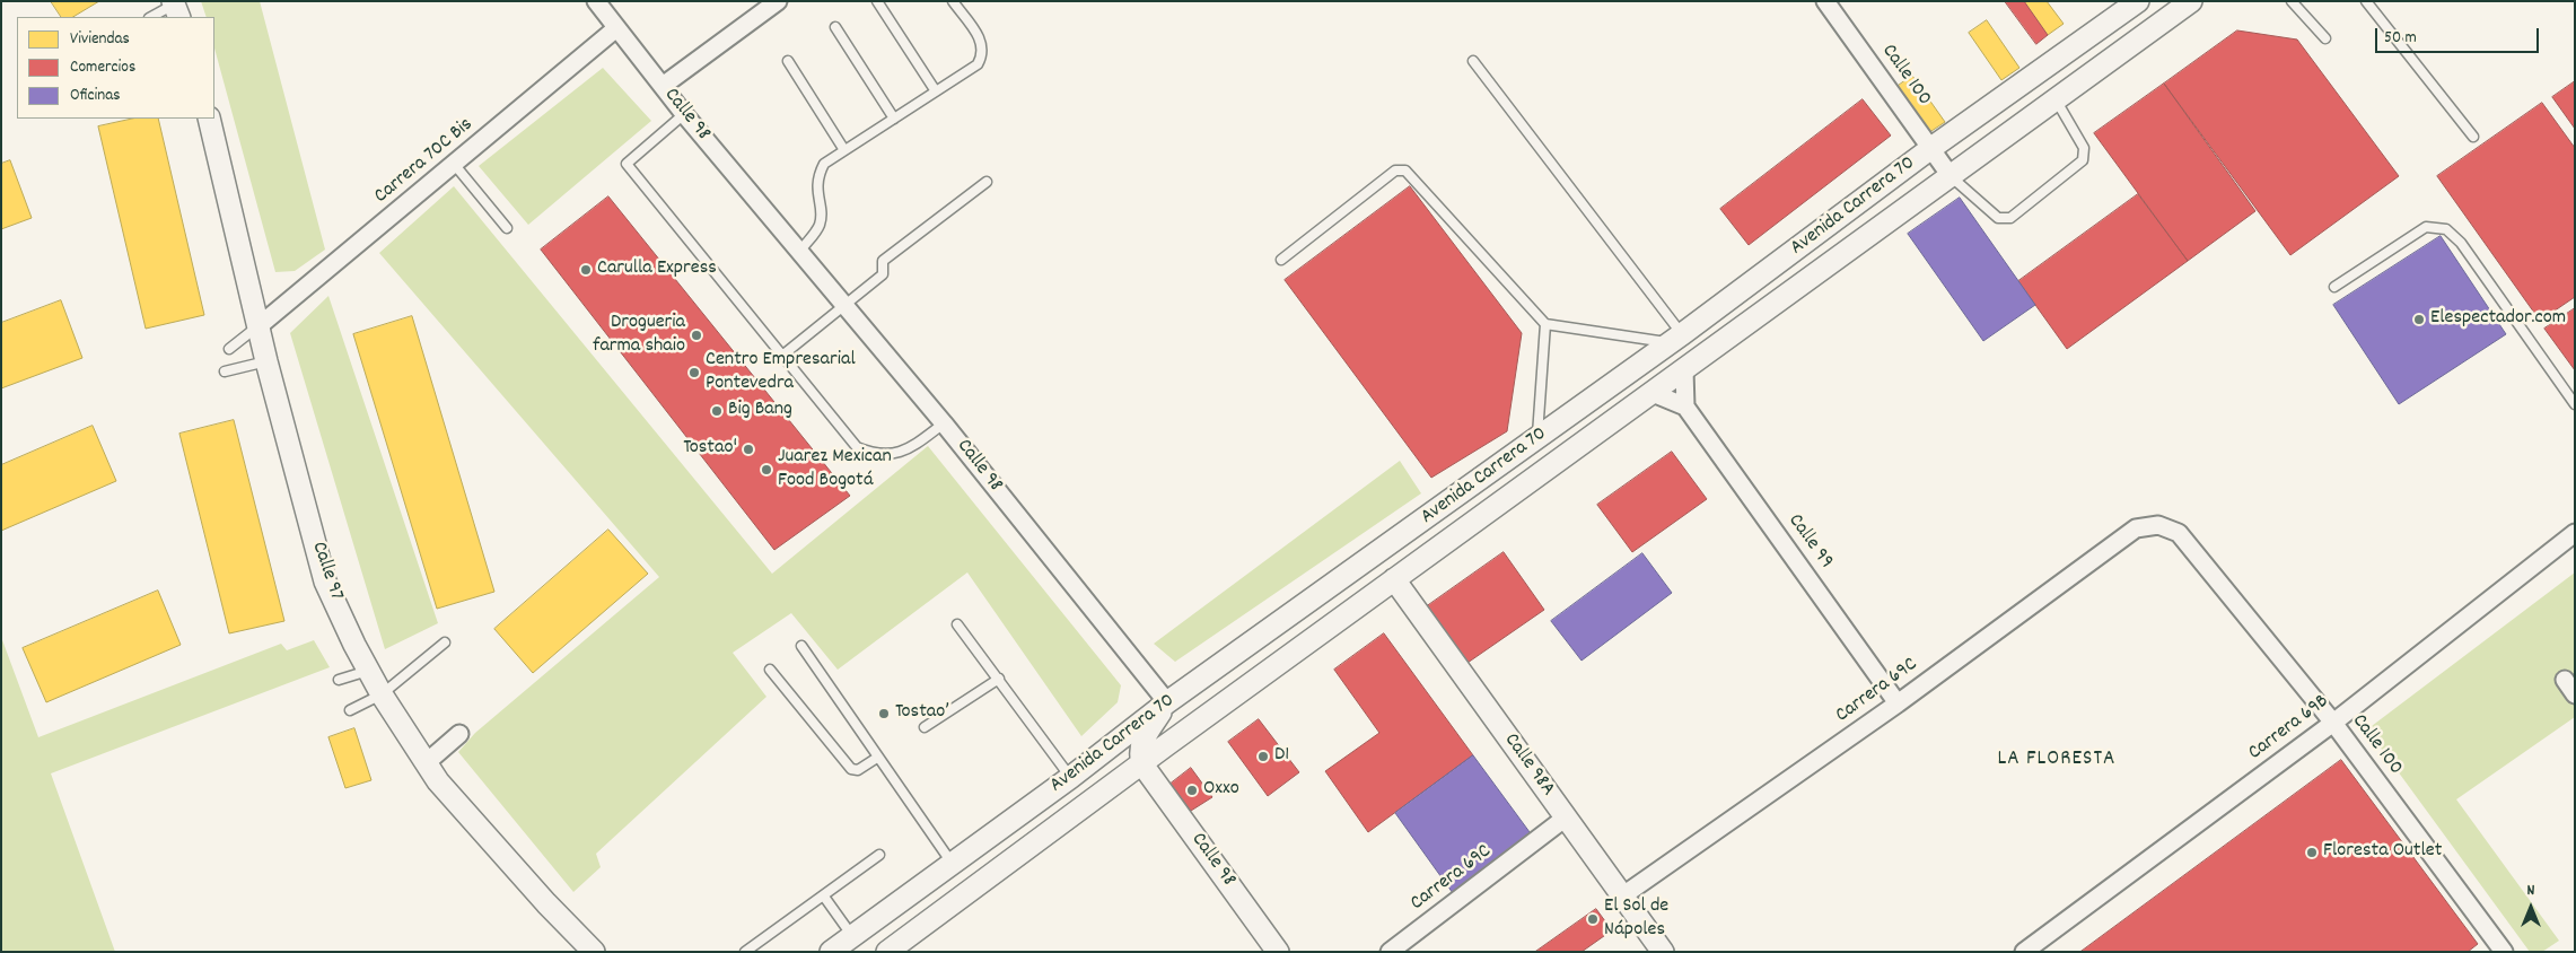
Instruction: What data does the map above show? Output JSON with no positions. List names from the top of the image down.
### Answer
{
  "streets": {
    "street": [
      "Calle 100",
      "Calle 98",
      "Carrera 70C Bis",
      "Avenida Carrera 70",
      "Calle 99",
      "Calle 97",
      "Carrera 69C",
      "Carrera 69B",
      "Calle 98A"
    ]
  },
  "crossings": [
    ["Calle 100", "Avenida Carrera 70"],
    ["Calle 100", "Carrera 69C"],
    ["Calle 100", "Carrera 69B"],
    ["Calle 98", "Carrera 70C Bis"],
    ["Calle 98", "Avenida Carrera 70"],
    ["Carrera 70C Bis", "Calle 97"],
    ["Avenida Carrera 70", "Calle 98A"],
    ["Calle 99", "Carrera 69C"],
    ["Carrera 69C", "Calle 98A"]
  ],
  "districts": ["LA FLORESTA"],
  "places": [
    "Carulla Express",
    "Elespectador.com",
    "Drogueria farma shaio",
    "Centro Empresarial Pontevedra",
    "Big Bang",
    "Tostao'",
    "Juarez Mexican Food Bogotá",
    "Tostao’",
    "D1",
    "Oxxo",
    "Floresta Outlet",
    "El Sol de Nápoles"
  ],
  "legend": ["Viviendas", "Comercios", "Oficinas"],
  "scale_bar": "50 m",
  "north": "top"
}
